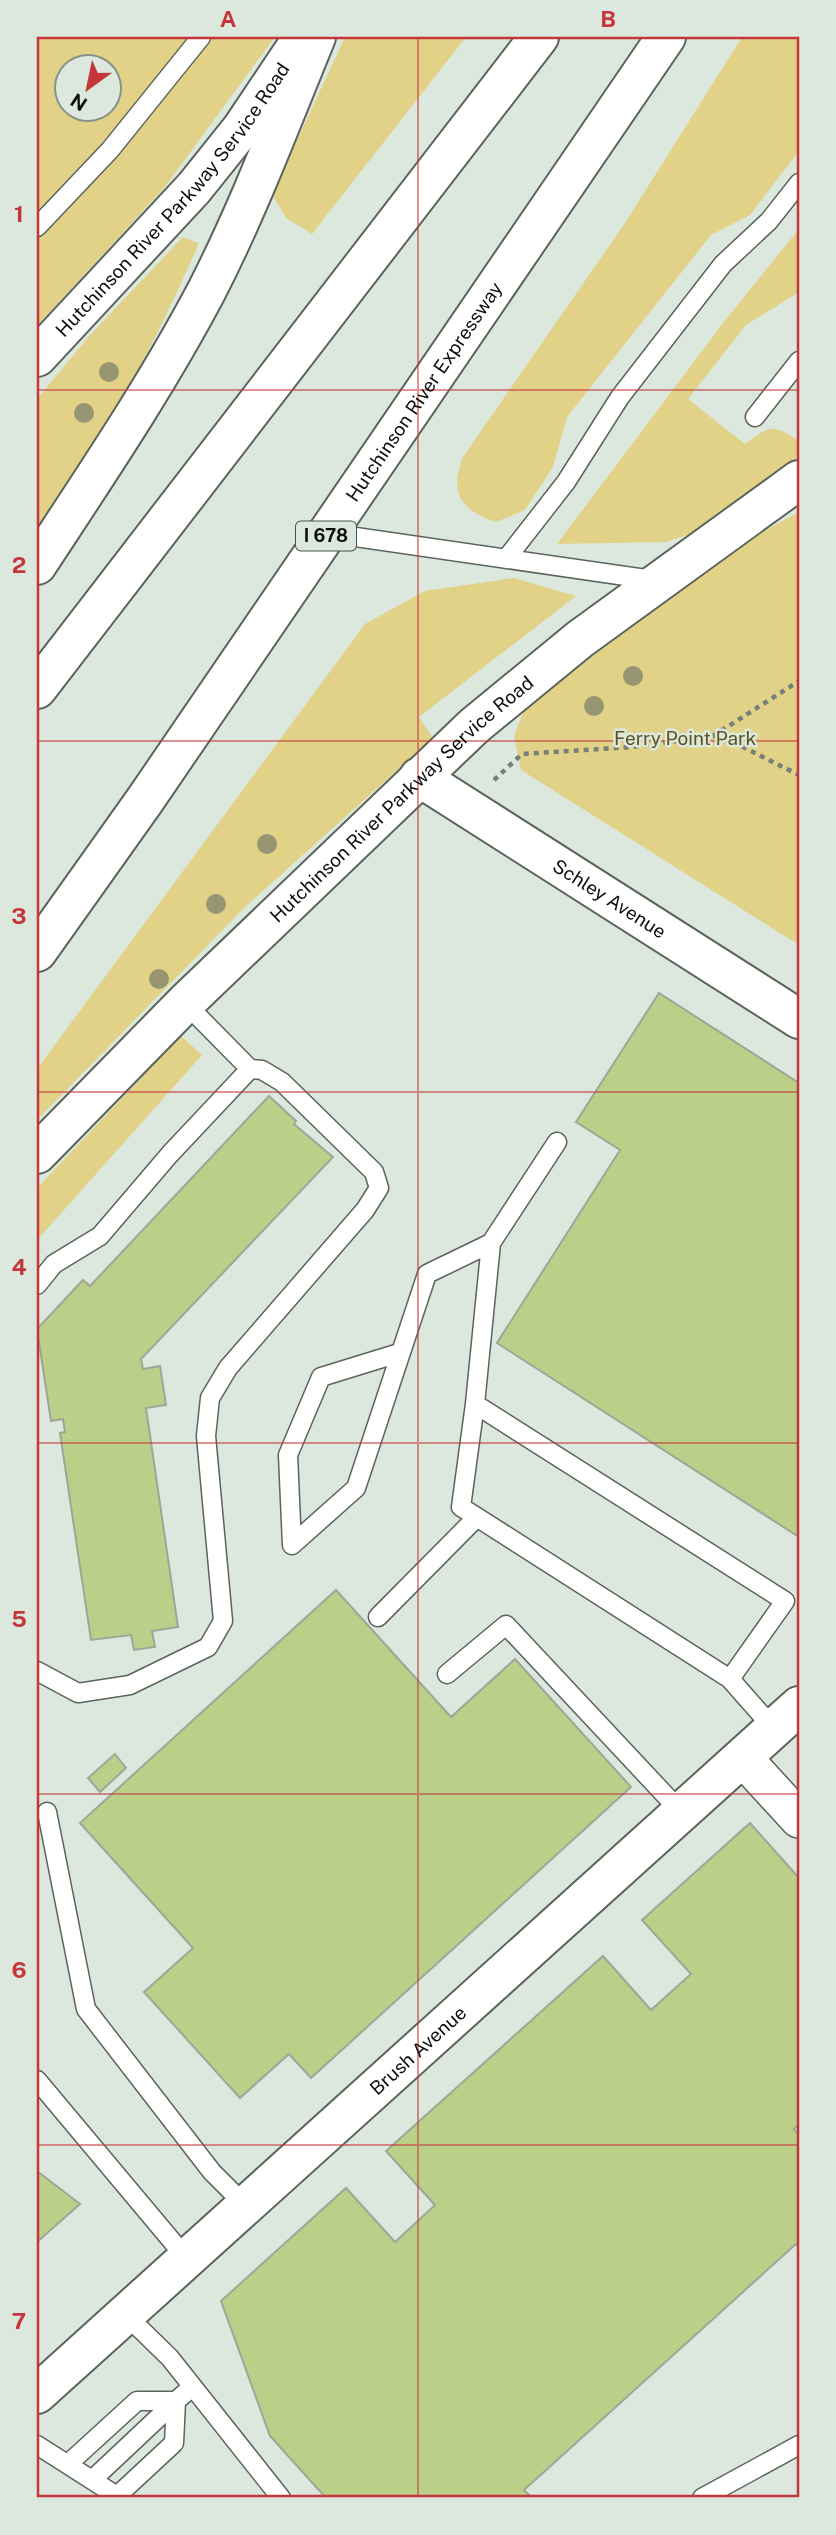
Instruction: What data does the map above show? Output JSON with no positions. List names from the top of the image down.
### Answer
{
  "streets": {
    "main road": [
      "Hutchinson River Parkway Service Road",
      "Hutchinson River Expressway",
      "I 678",
      "Schley Avenue",
      "Brush Avenue"
    ]
  },
  "crossings": [
    ["Hutchinson River Parkway Service Road", "Schley Avenue"]
  ],
  "parks": ["Ferry Point Park"],
  "north": "bottom left",
  "grid": {
    "columns": ["A", "B"],
    "rows": [
      "1",
      "2",
      "3",
      "4",
      "5",
      "6",
      "7"
    ]
  }
}
